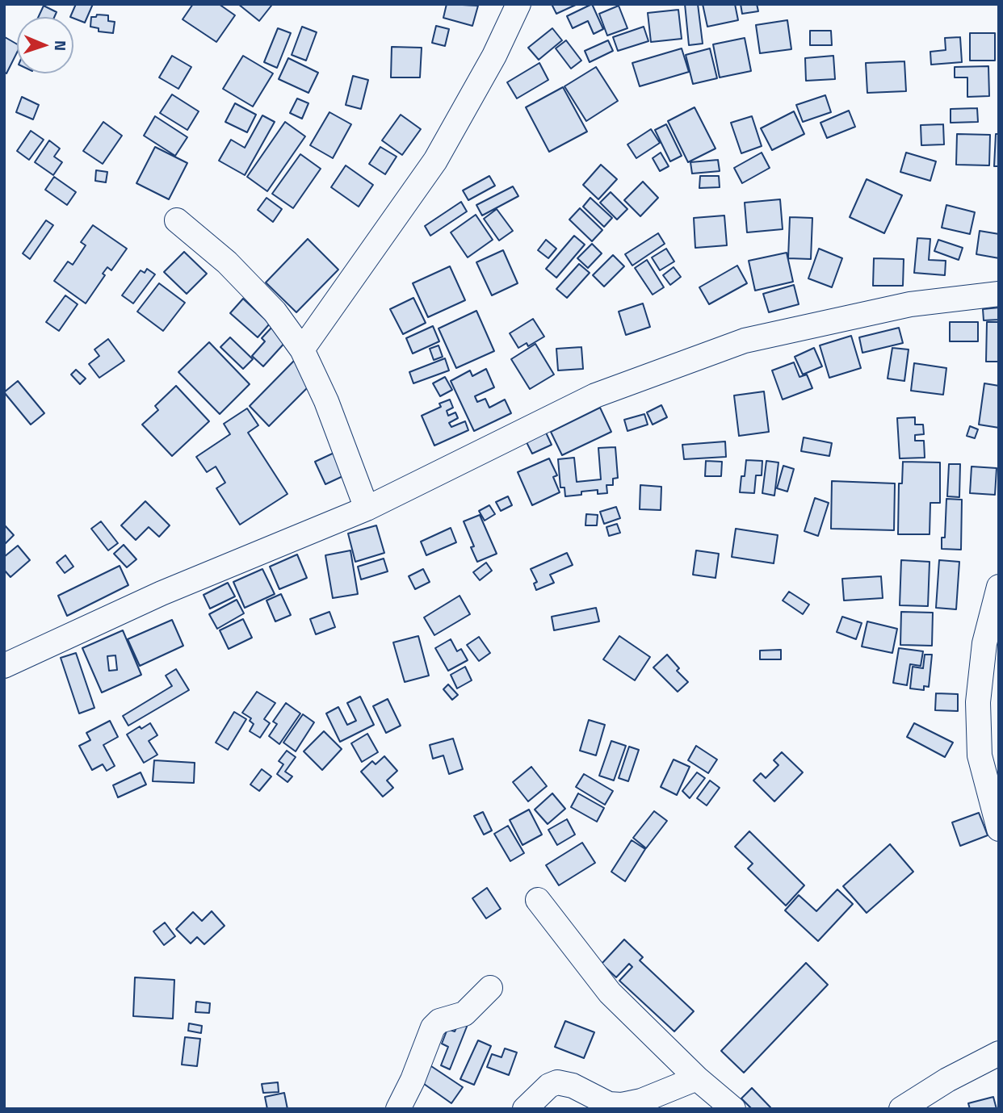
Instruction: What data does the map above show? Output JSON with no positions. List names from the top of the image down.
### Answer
{
  "north": "right"
}
